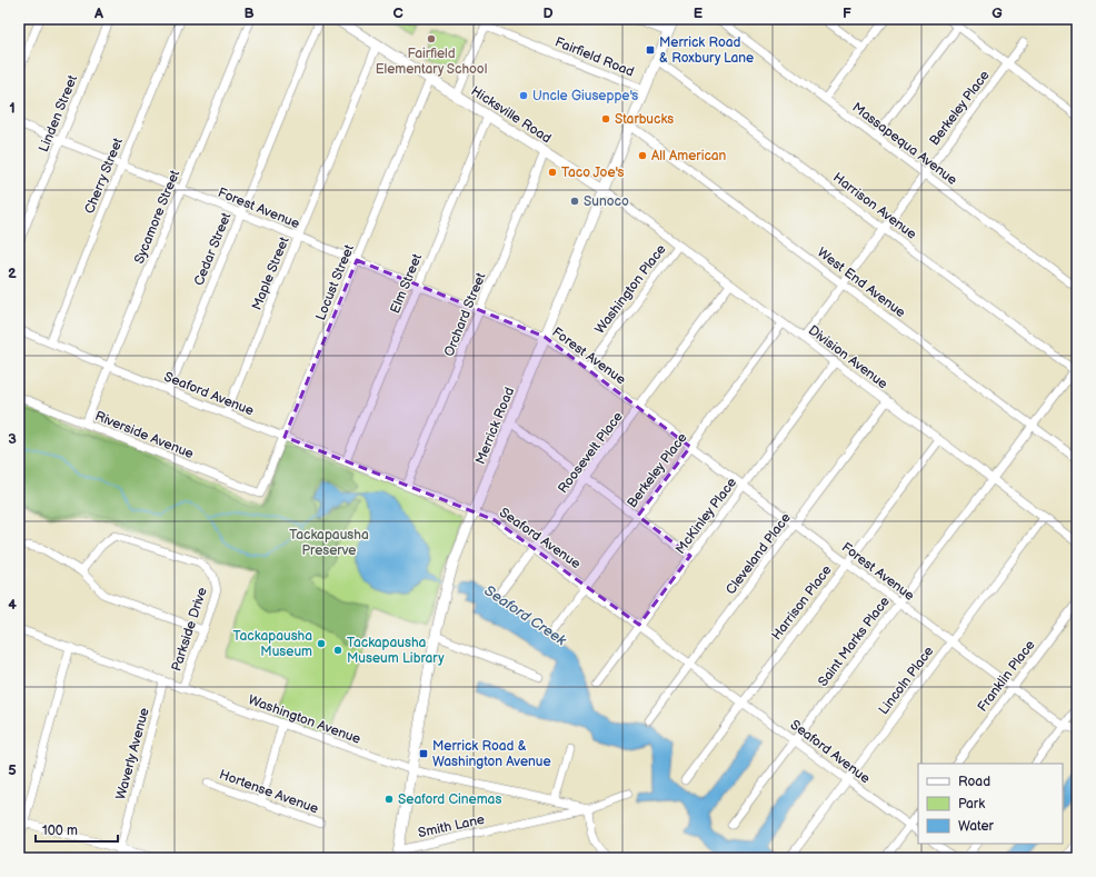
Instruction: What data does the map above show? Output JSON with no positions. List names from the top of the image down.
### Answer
{
  "streets": {
    "main road": ["Hicksville Road", "Merrick Road"],
    "street": [
      "Fairfield Road",
      "Berkeley Place",
      "Linden Street",
      "Massapequa Avenue",
      "Cherry Street",
      "Harrison Avenue",
      "Forest Avenue",
      "Sycamore Street",
      "Cedar Street",
      "Maple Street",
      "Locust Street",
      "West End Avenue",
      "Elm Street",
      "Washington Place",
      "Orchard Street",
      "Division Avenue",
      "Seaford Avenue",
      "Riverside Avenue",
      "Roosevelt Place",
      "McKinley Place",
      "Cleveland Place",
      "Harrison Place",
      "Parkside Drive",
      "Saint Marks Place",
      "Franklin Place",
      "Lincoln Place",
      "Washington Avenue",
      "Waverly Avenue",
      "Hortense Avenue",
      "Smith Lane"
    ]
  },
  "crossings": [
    ["Fairfield Road", "Merrick Road"],
    ["Berkeley Place", "Massapequa Avenue"],
    ["Berkeley Place", "Harrison Avenue"],
    ["Berkeley Place", "Forest Avenue"],
    ["Berkeley Place", "West End Avenue"],
    ["Berkeley Place", "Division Avenue"],
    ["Berkeley Place", "Seaford Avenue"],
    ["Linden Street", "Forest Avenue"],
    ["Hicksville Road", "Maple Street"],
    ["Hicksville Road", "Locust Street"],
    ["Hicksville Road", "Elm Street"],
    ["Hicksville Road", "Orchard Street"],
    ["Hicksville Road", "Division Avenue"],
    ["Hicksville Road", "Merrick Road"],
    ["Cherry Street", "Forest Avenue"],
    ["Cherry Street", "Seaford Avenue"],
    ["Harrison Avenue", "Merrick Road"],
    ["Harrison Avenue", "Saint Marks Place"],
    ["Forest Avenue", "Sycamore Street"],
    ["Forest Avenue", "Cedar Street"],
    ["Forest Avenue", "Maple Street"],
    ["Forest Avenue", "Locust Street"],
    ["Forest Avenue", "Elm Street"],
    ["Forest Avenue", "Washington Place"],
    ["Forest Avenue", "Orchard Street"],
    ["Forest Avenue", "Merrick Road"],
    ["Forest Avenue", "Roosevelt Place"],
    ["Forest Avenue", "McKinley Place"],
    ["Forest Avenue", "Cleveland Place"],
    ["Forest Avenue", "Harrison Place"],
    ["Forest Avenue", "Saint Marks Place"],
    ["Forest Avenue", "Franklin Place"],
    ["Forest Avenue", "Lincoln Place"],
    ["Sycamore Street", "Seaford Avenue"],
    ["Sycamore Street", "Riverside Avenue"],
    ["Cedar Street", "Seaford Avenue"],
    ["Maple Street", "Seaford Avenue"],
    ["Locust Street", "Seaford Avenue"],
    ["Locust Street", "Riverside Avenue"],
    ["West End Avenue", "Merrick Road"],
    ["West End Avenue", "Saint Marks Place"],
    ["Elm Street", "Seaford Avenue"],
    ["Washington Place", "Division Avenue"],
    ["Orchard Street", "Seaford Avenue"],
    ["Division Avenue", "Merrick Road"],
    ["Division Avenue", "Roosevelt Place"],
    ["Division Avenue", "McKinley Place"],
    ["Division Avenue", "Cleveland Place"],
    ["Division Avenue", "Harrison Place"],
    ["Division Avenue", "Saint Marks Place"],
    ["Division Avenue", "Lincoln Place"],
    ["Seaford Avenue", "Merrick Road"],
    ["Seaford Avenue", "Roosevelt Place"],
    ["Seaford Avenue", "McKinley Place"],
    ["Seaford Avenue", "Cleveland Place"],
    ["Seaford Avenue", "Harrison Place"],
    ["Seaford Avenue", "Saint Marks Place"],
    ["Seaford Avenue", "Lincoln Place"],
    ["Merrick Road", "Washington Avenue"],
    ["Merrick Road", "Smith Lane"],
    ["Parkside Drive", "Washington Avenue"],
    ["Washington Avenue", "Waverly Avenue"],
    ["Washington Avenue", "Smith Lane"]
  ],
  "water": ["Seaford Creek"],
  "parks": ["Tackapausha Preserve"],
  "places": {
    "other": [
      "Fairfield Elementary School",
      "Uncle Giuseppe's",
      "Starbucks",
      "All American",
      "Taco Joe's",
      "Sunoco",
      "Tackapausha Museum",
      "Tackapausha Museum Library",
      "Seaford Cinemas"
    ],
    "transit": ["Merrick Road & Roxbury Lane", "Merrick Road & Washington Avenue"]
  },
  "legend": ["Road", "Park", "Water"],
  "scale_bar": "100 m",
  "grid": {
    "columns": [
      "A",
      "B",
      "C",
      "D",
      "E",
      "F",
      "G"
    ],
    "rows": [
      "1",
      "2",
      "3",
      "4",
      "5"
    ]
  }
}
